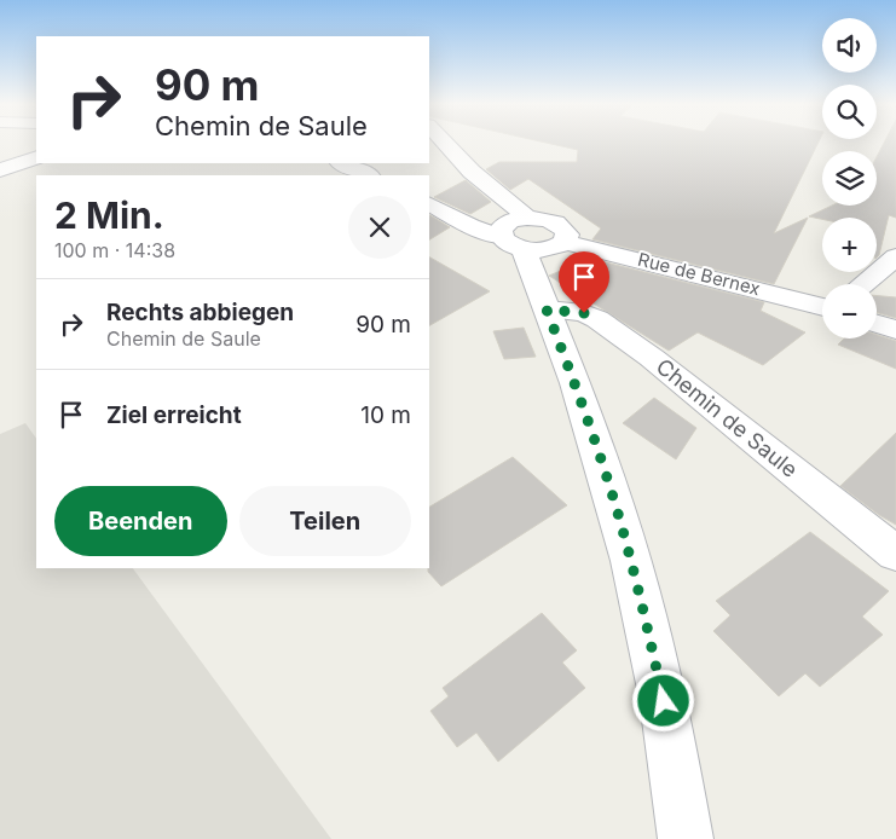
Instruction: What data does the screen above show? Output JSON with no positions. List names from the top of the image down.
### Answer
{
  "streets": {
    "street": ["Rue de Bernex", "Chemin de Saule"]
  },
  "page": {
    "map_buttons": ["+", "−"],
    "turn": ["90 m", "Chemin de Saule"],
    "heading": ["2 Min.", "100 m · 14:38"],
    "list": [
      {
        "name": "Rechts abbiegen",
        "note": "Chemin de Saule",
        "value": "90 m"
      },
      {
        "name": "Ziel erreicht",
        "value": "10 m"
      }
    ],
    "buttons": ["Beenden", "Teilen"]
  }
}
